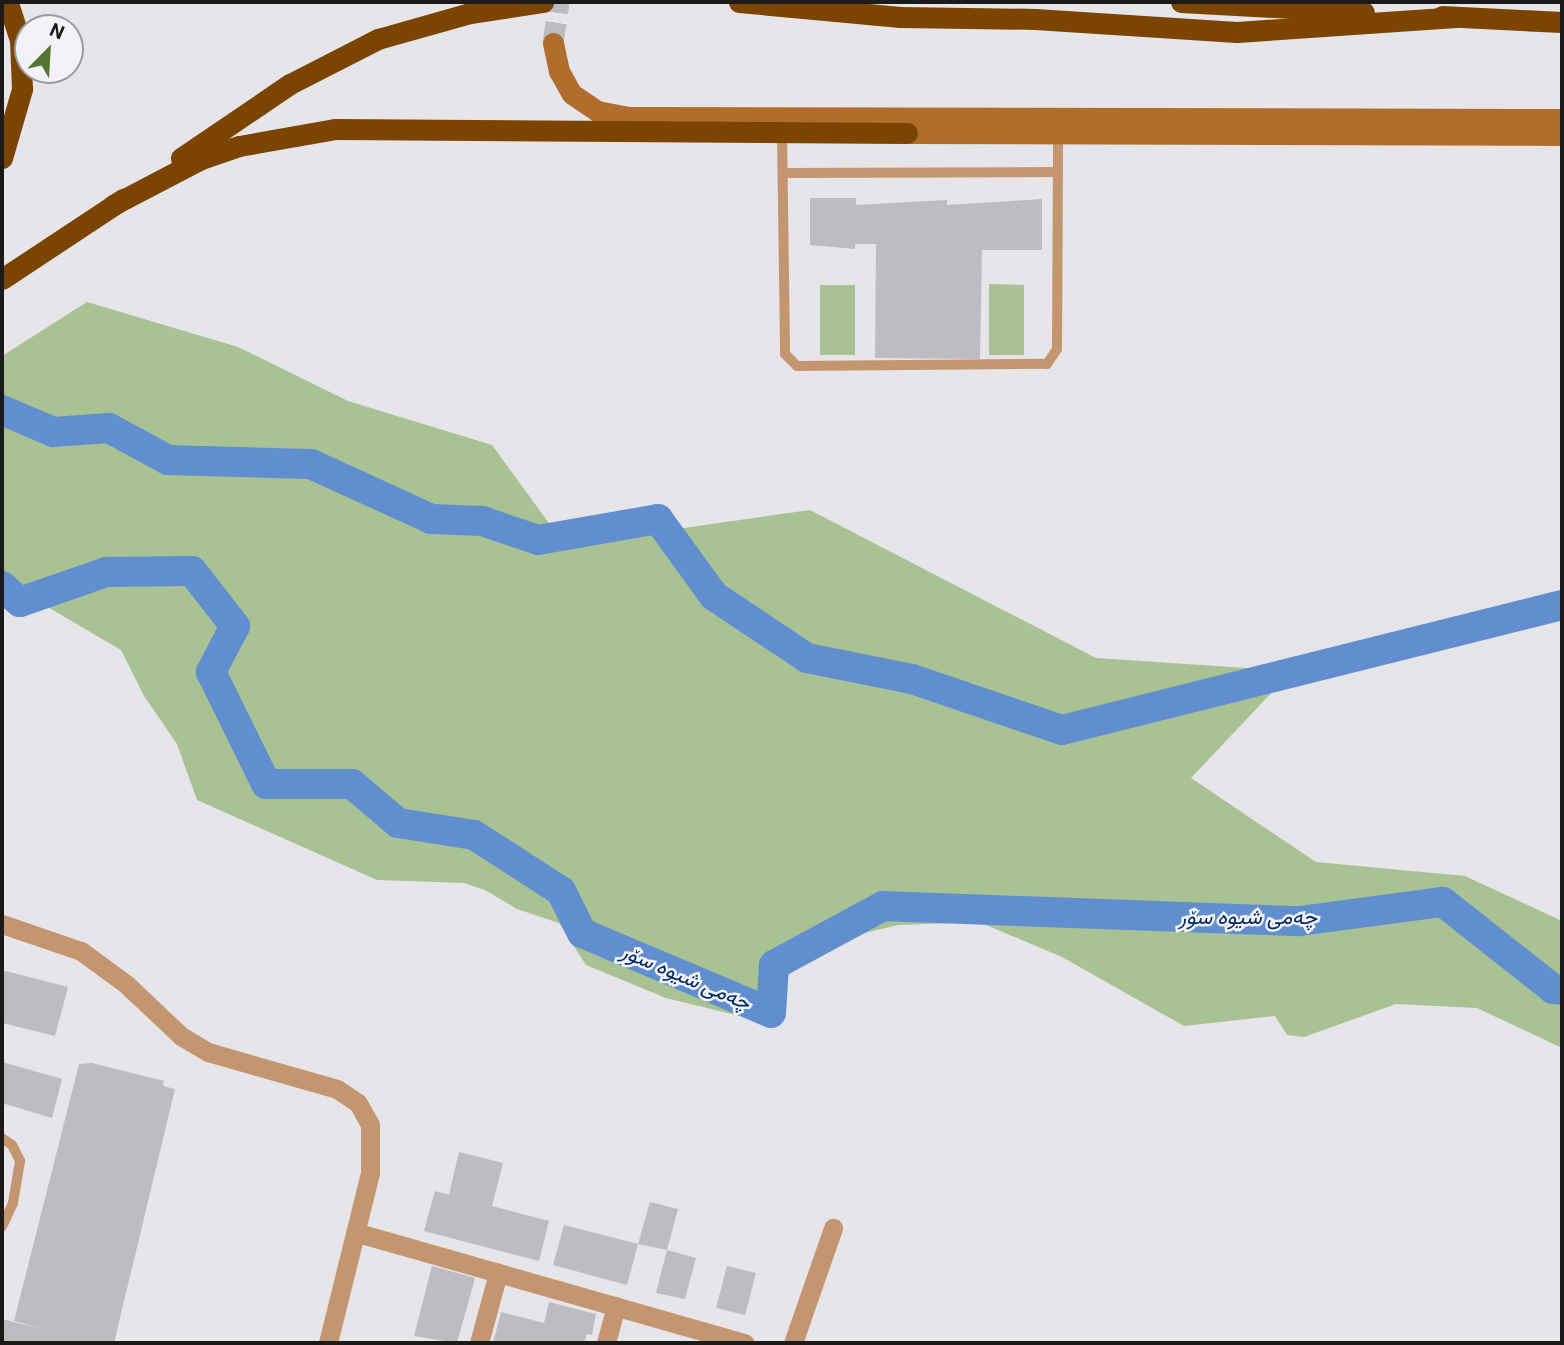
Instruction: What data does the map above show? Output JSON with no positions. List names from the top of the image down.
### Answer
{
  "water": ["چەمی شیوە سۆر"],
  "north": "top right"
}
